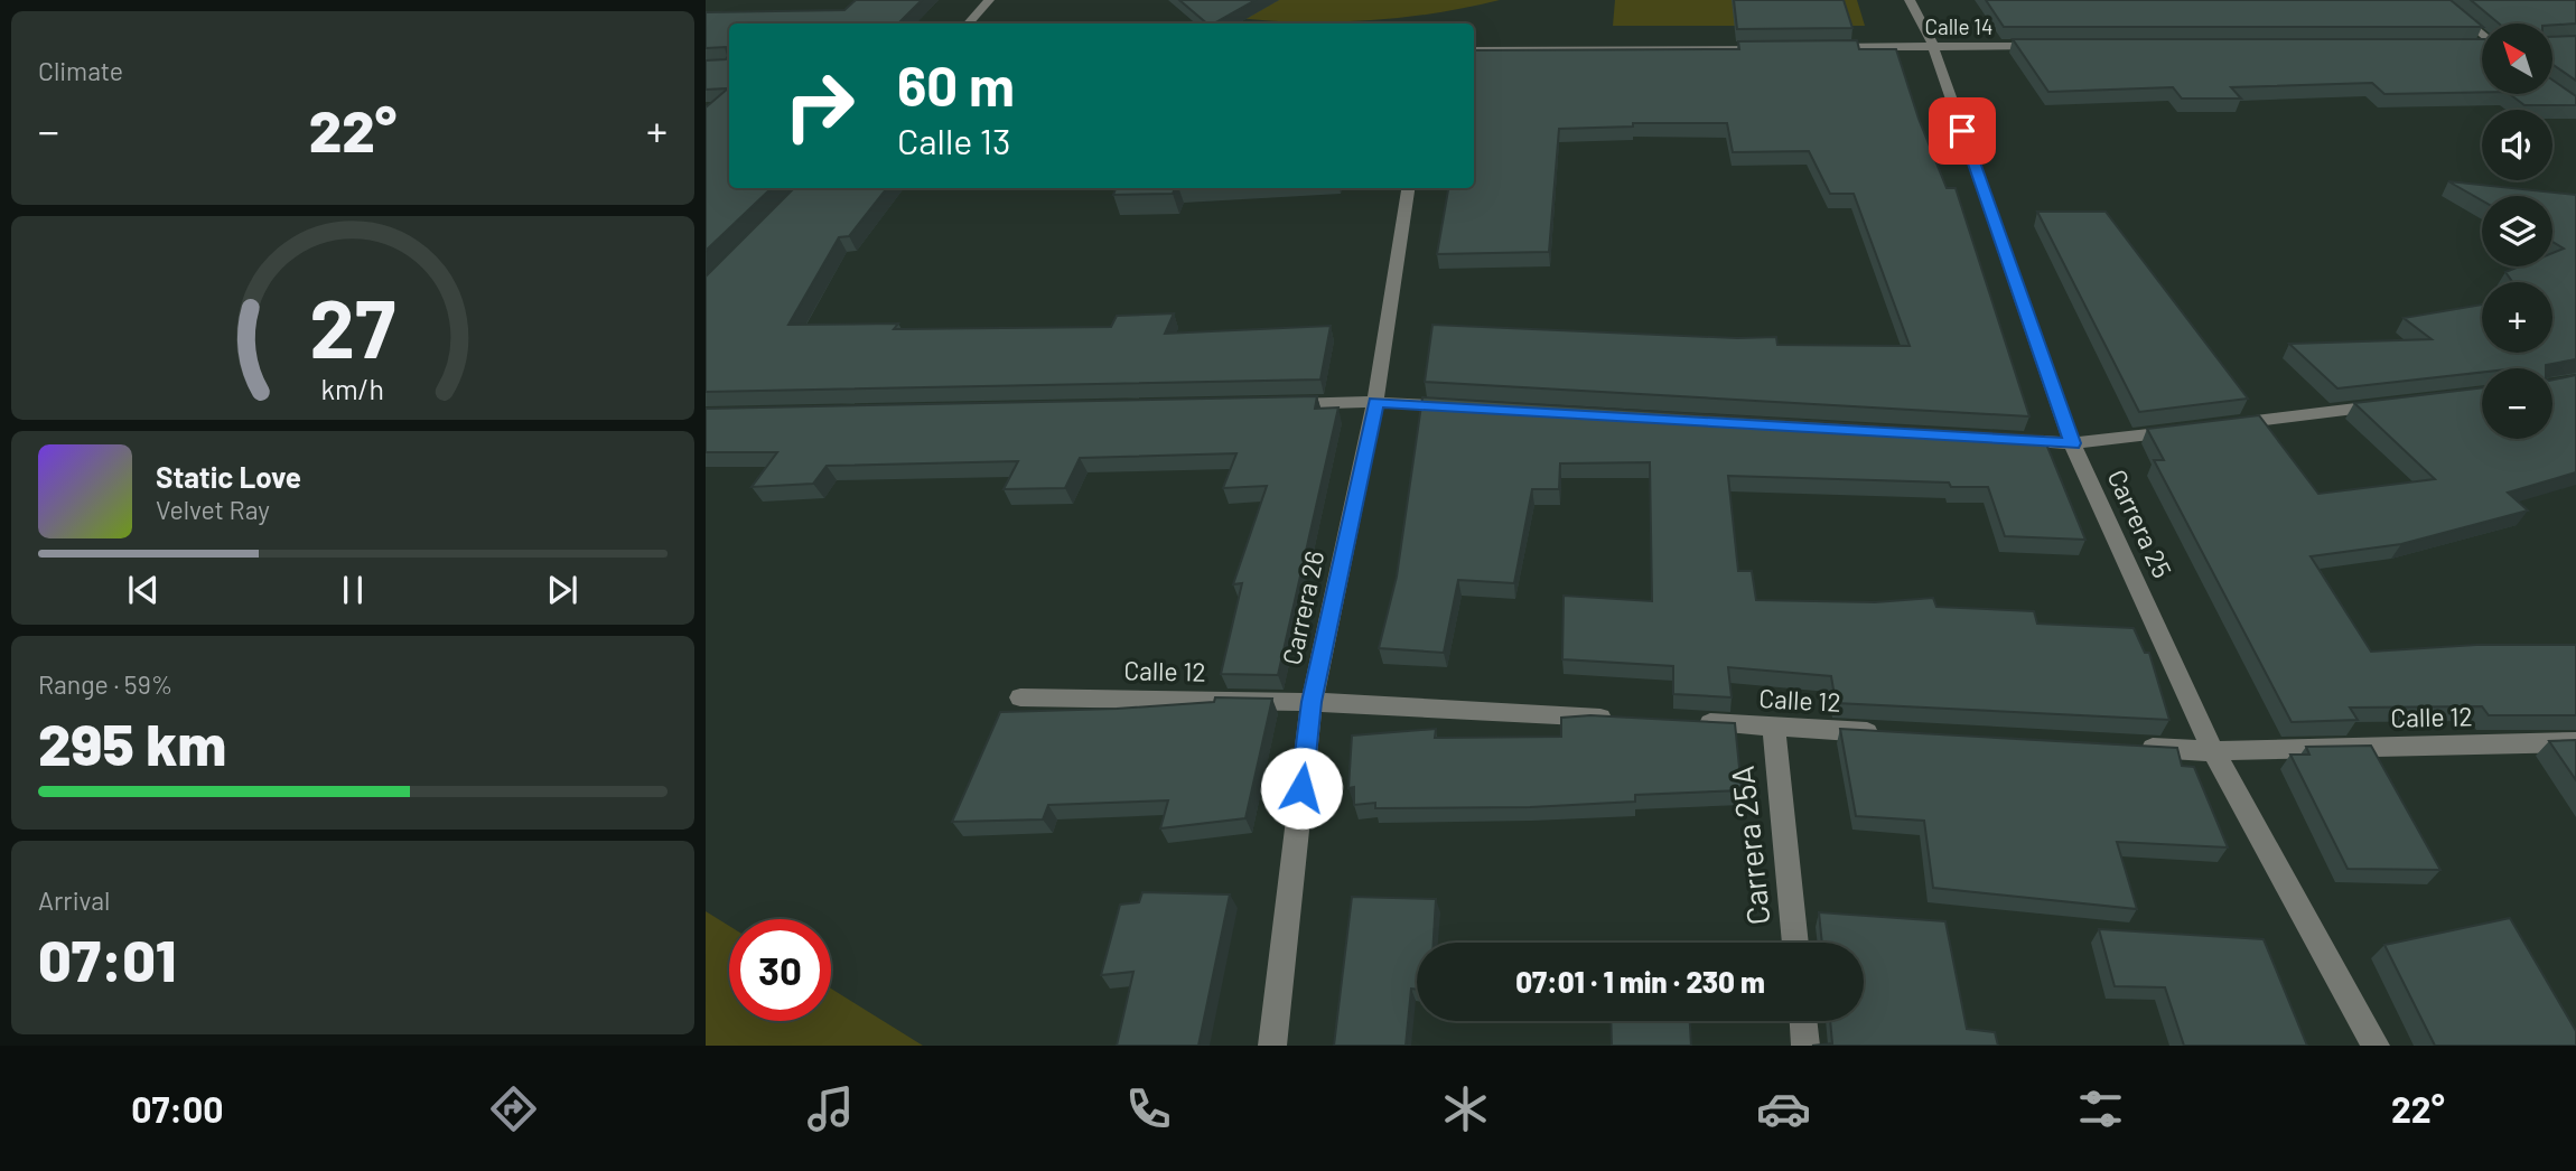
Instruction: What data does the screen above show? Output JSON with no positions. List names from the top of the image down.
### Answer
{
  "streets": {
    "street": [
      "Calle 14",
      "Carrera 25",
      "Carrera 26",
      "Calle 12",
      "Carrera 25A"
    ]
  },
  "crossings": [
    ["Calle 14", "Carrera 25"],
    ["Carrera 25", "Calle 12"],
    ["Carrera 26", "Calle 12"],
    ["Calle 12", "Carrera 25A"]
  ],
  "north": "top left",
  "page": {
    "tile": [
      "Climate",
      ["Range · 59%", "295 km"],
      ["Arrival", "07:01"]
    ],
    "map_buttons": ["+", "−"],
    "turn": ["60 m", "Calle 13"],
    "heat": ["−", "22°", "+"],
    "song": ["Static Love", "Velvet Ray"],
    "limit": "30",
    "trip": "07:01 · 1 min · 230 m",
    "tabs": ["07:00", "22°"],
    "gauge": ["27", "km/h"]
  }
}
